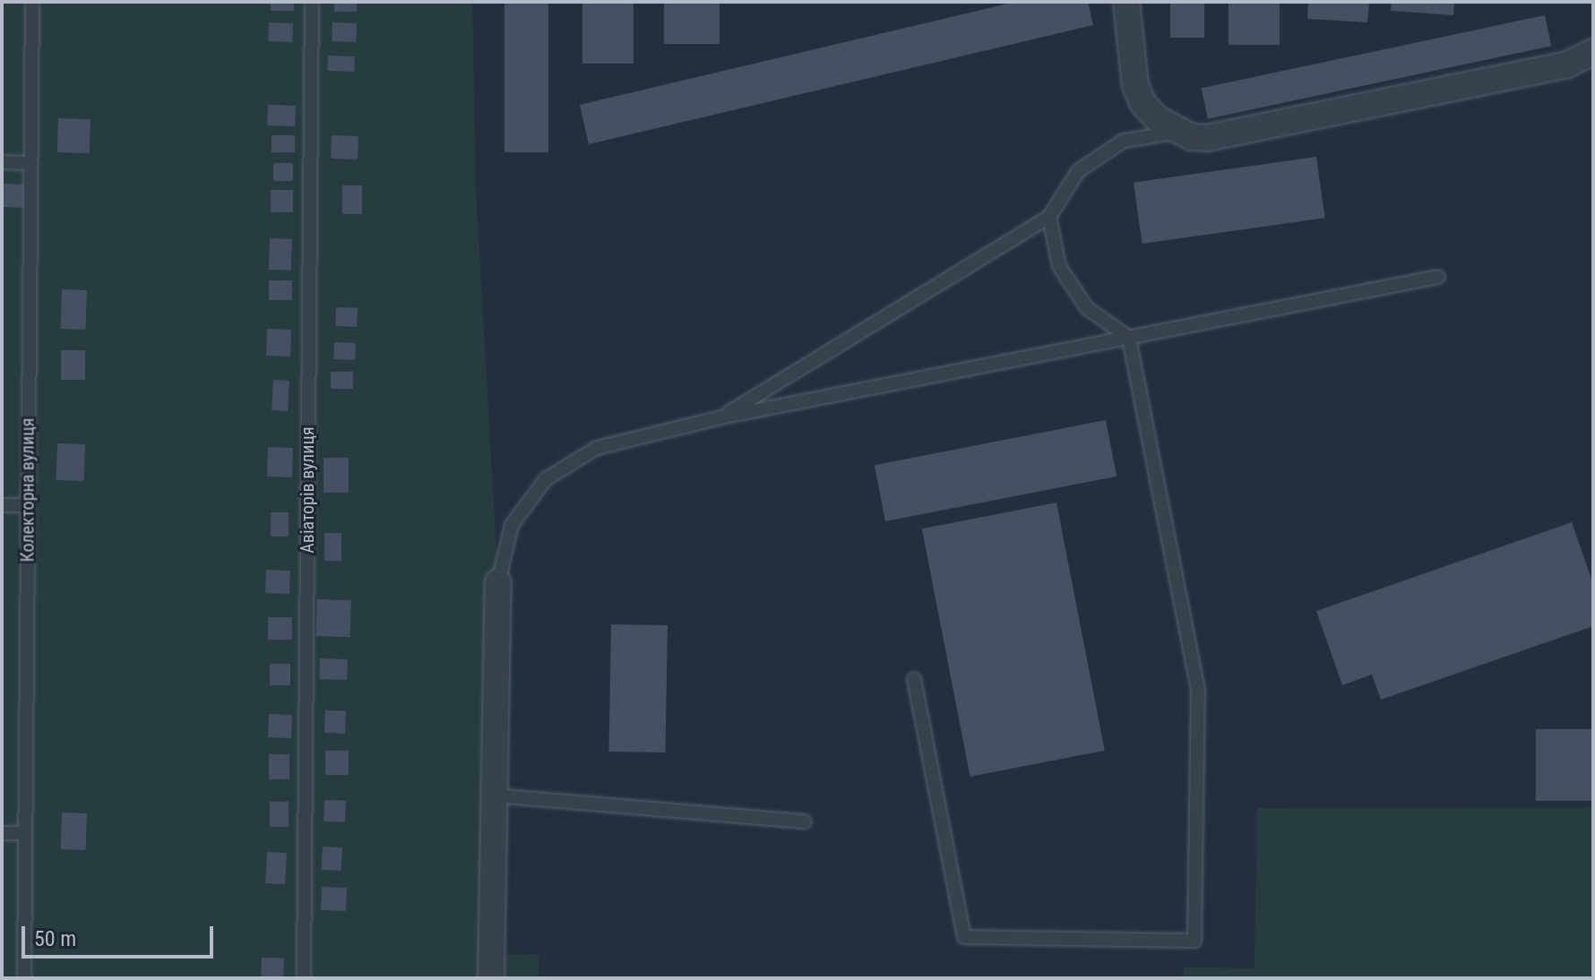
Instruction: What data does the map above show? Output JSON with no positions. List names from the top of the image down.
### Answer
{
  "streets": {
    "lane": ["Колекторна вулиця", "Авіаторів вулиця"]
  },
  "scale_bar": "50 m"
}
